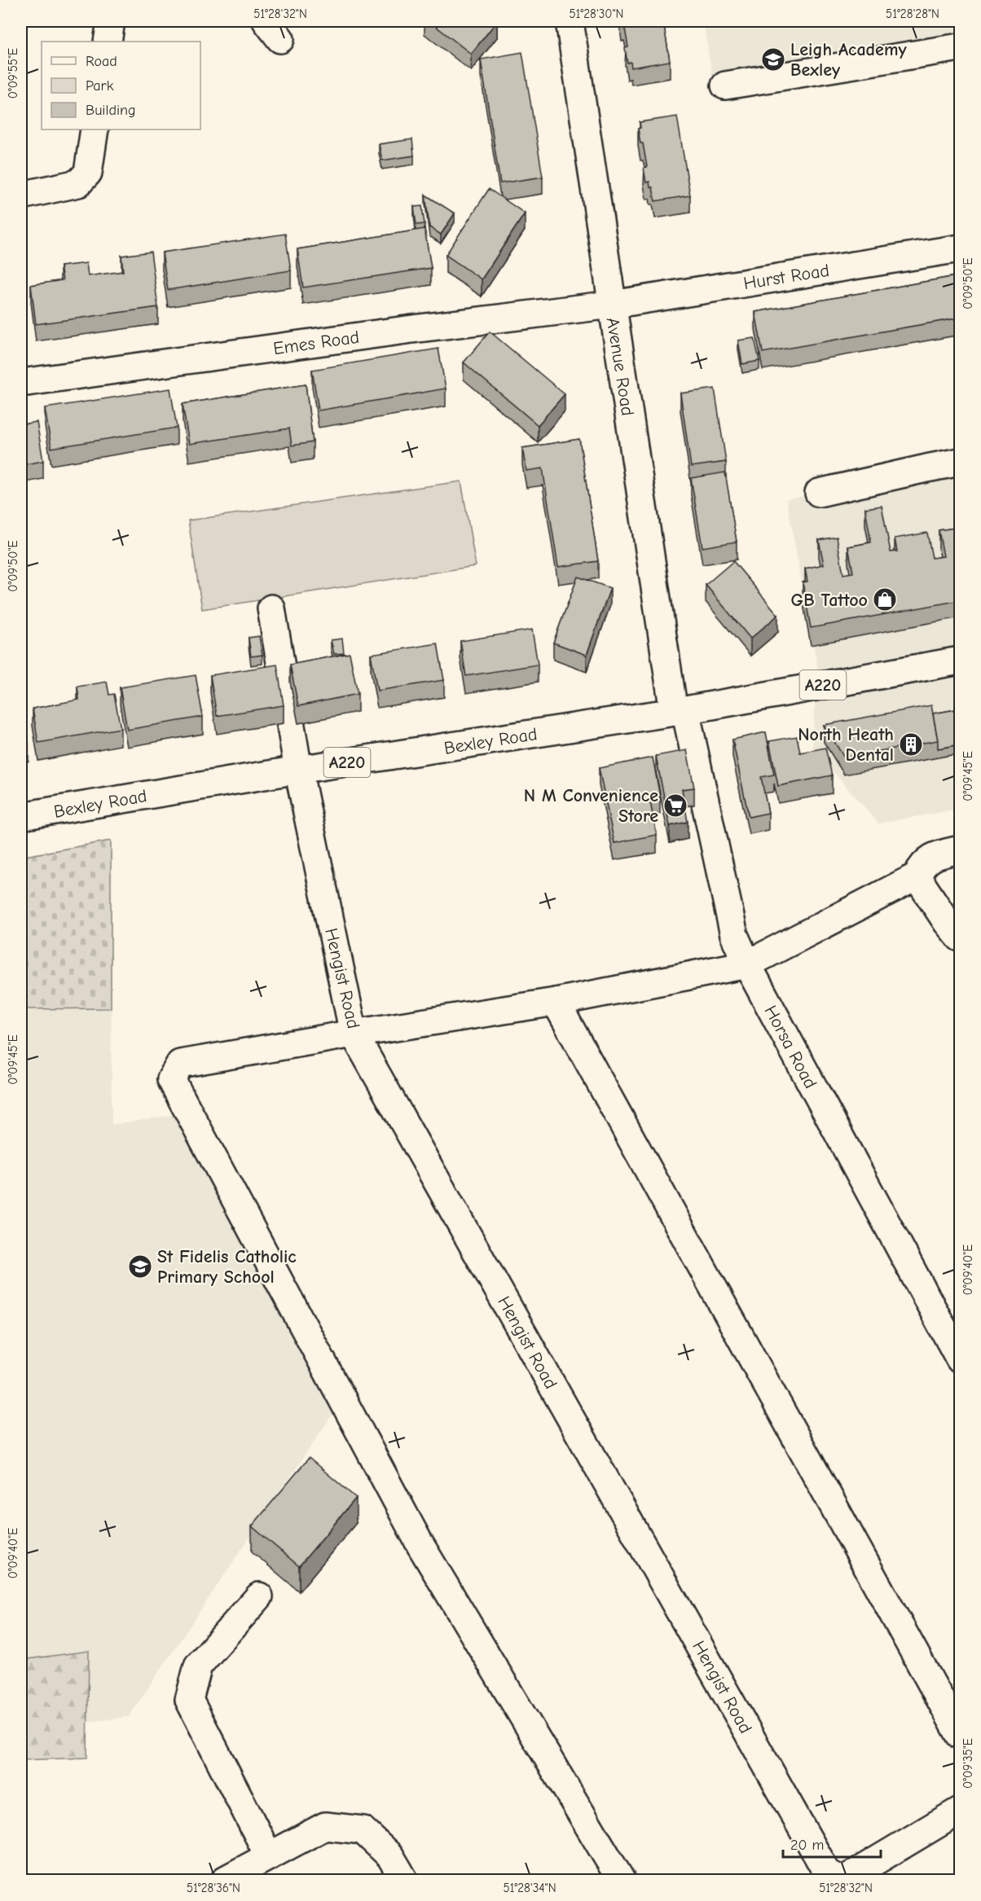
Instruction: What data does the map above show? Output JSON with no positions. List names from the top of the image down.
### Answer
{
  "streets": {
    "street": [
      "Hurst Road",
      "Emes Road",
      "Avenue Road",
      "A220",
      "Bexley Road",
      "Hengist Road",
      "Horsa Road"
    ]
  },
  "crossings": [
    ["Hurst Road", "Emes Road"],
    ["Hurst Road", "Avenue Road"],
    ["Emes Road", "Avenue Road"],
    ["Avenue Road", "Bexley Road"],
    ["Avenue Road", "Horsa Road"],
    ["Bexley Road", "Hengist Road"],
    ["Bexley Road", "Horsa Road"]
  ],
  "places": {
    "school or university": ["Leigh Academy Bexley", "St Fidelis Catholic Primary School"],
    "shop": ["GB Tattoo"],
    "building": ["North Heath Dental"],
    "supermarket": ["N M Convenience Store"]
  },
  "legend": ["Road", "Park", "Building"],
  "scale_bar": "20 m",
  "coordinates": [
    "51°28'32\"N",
    "51°28'30\"N",
    "51°28'28\"N",
    "0°09'55\"E",
    "0°09'50\"E",
    "0°09'45\"E",
    "0°09'40\"E",
    "0°09'35\"E",
    "51°28'36\"N",
    "51°28'34\"N"
  ]
}
